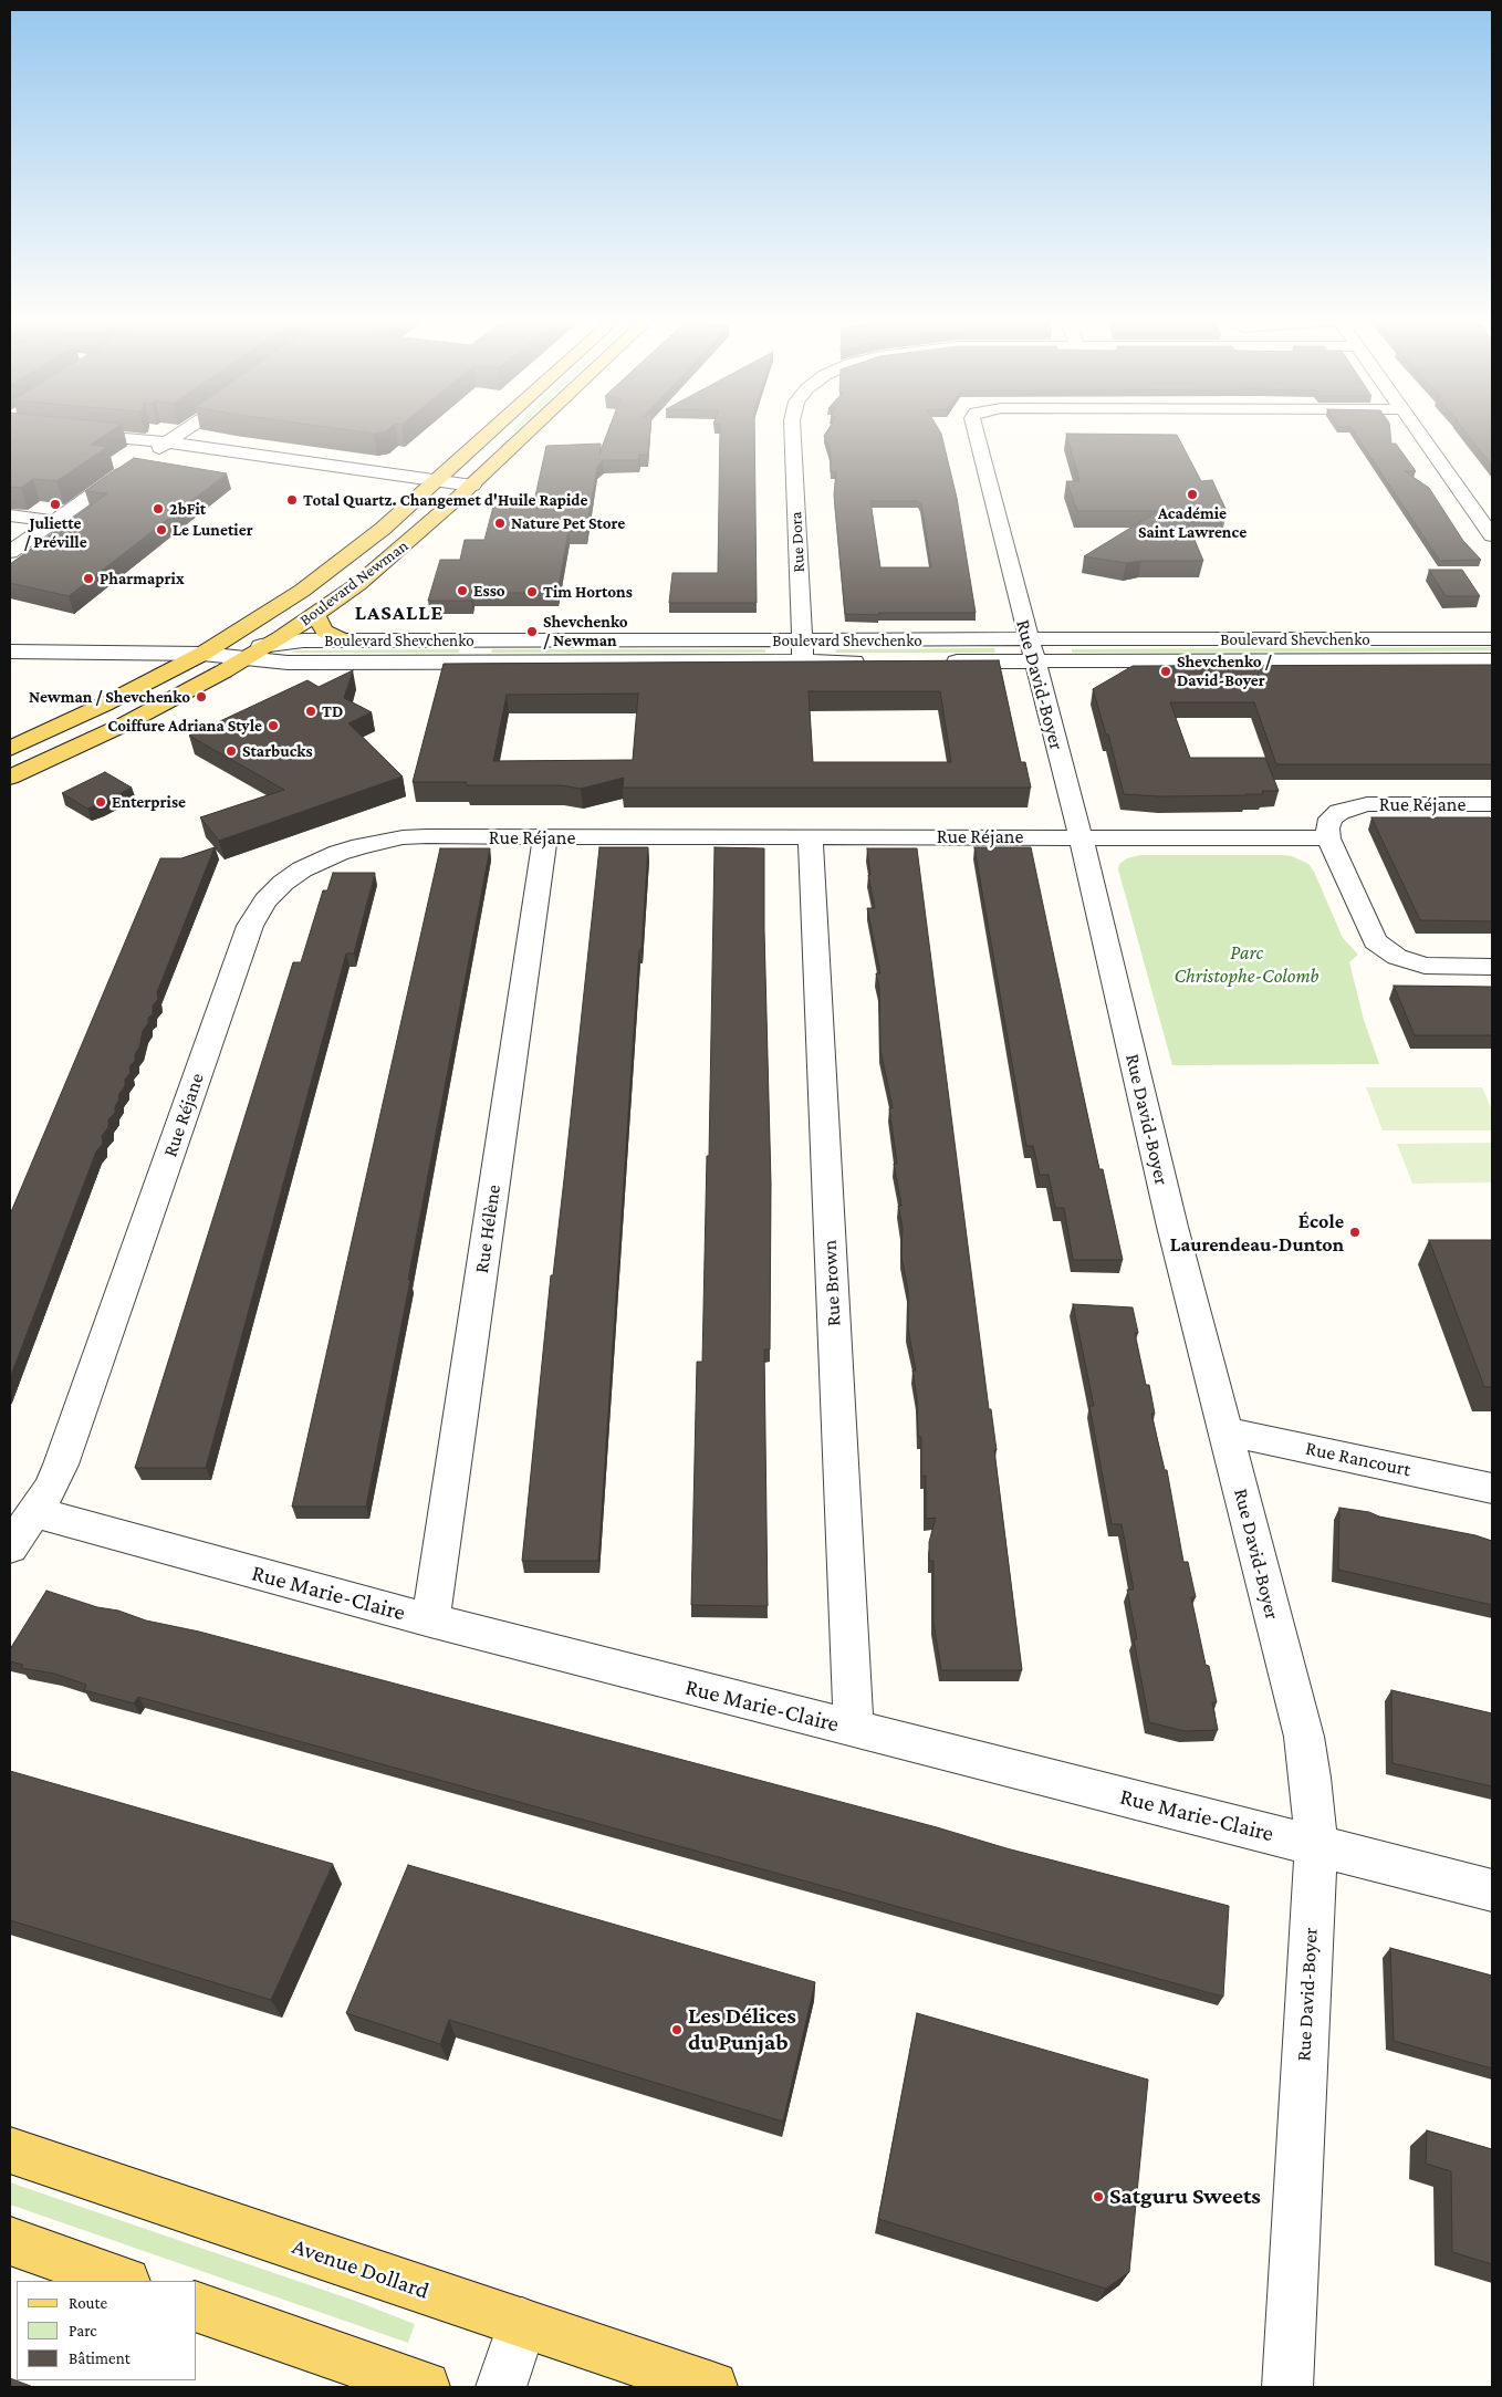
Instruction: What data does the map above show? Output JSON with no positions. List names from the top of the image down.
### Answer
{
  "streets": {
    "main road": ["Boulevard Newman", "Avenue Dollard"],
    "street": [
      "Rue Dora",
      "Boulevard Shevchenko",
      "Rue David-Boyer",
      "Rue Réjane",
      "Rue Hélène",
      "Rue Brown",
      "Rue Rancourt",
      "Rue Marie-Claire"
    ]
  },
  "crossings": [
    ["Rue Dora", "Boulevard Shevchenko"],
    ["Boulevard Newman", "Boulevard Shevchenko"],
    ["Boulevard Shevchenko", "Rue David-Boyer"],
    ["Rue David-Boyer", "Rue Réjane"],
    ["Rue David-Boyer", "Rue Rancourt"],
    ["Rue David-Boyer", "Rue Marie-Claire"],
    ["Rue Réjane", "Rue Hélène"],
    ["Rue Réjane", "Rue Brown"],
    ["Rue Réjane", "Rue Marie-Claire"],
    ["Rue Hélène", "Rue Marie-Claire"],
    ["Rue Brown", "Rue Marie-Claire"]
  ],
  "districts": ["LASALLE"],
  "parks": ["Parc Christophe-Colomb"],
  "places": [
    "Académie Saint Lawrence",
    "Total Quartz. Changemet d'Huile Rapide",
    "Juliette / Préville",
    "2bFit",
    "Nature Pet Store",
    "Le Lunetier",
    "Pharmaprix",
    "Esso",
    "Tim Hortons",
    "Shevchenko / Newman",
    "Shevchenko / David-Boyer",
    "Newman / Shevchenko",
    "TD",
    "Coiffure Adriana Style",
    "Starbucks",
    "Enterprise",
    "École Laurendeau-Dunton",
    "Les Délices du Punjab",
    "Satguru Sweets"
  ],
  "legend": ["Route", "Parc", "Bâtiment"]
}
